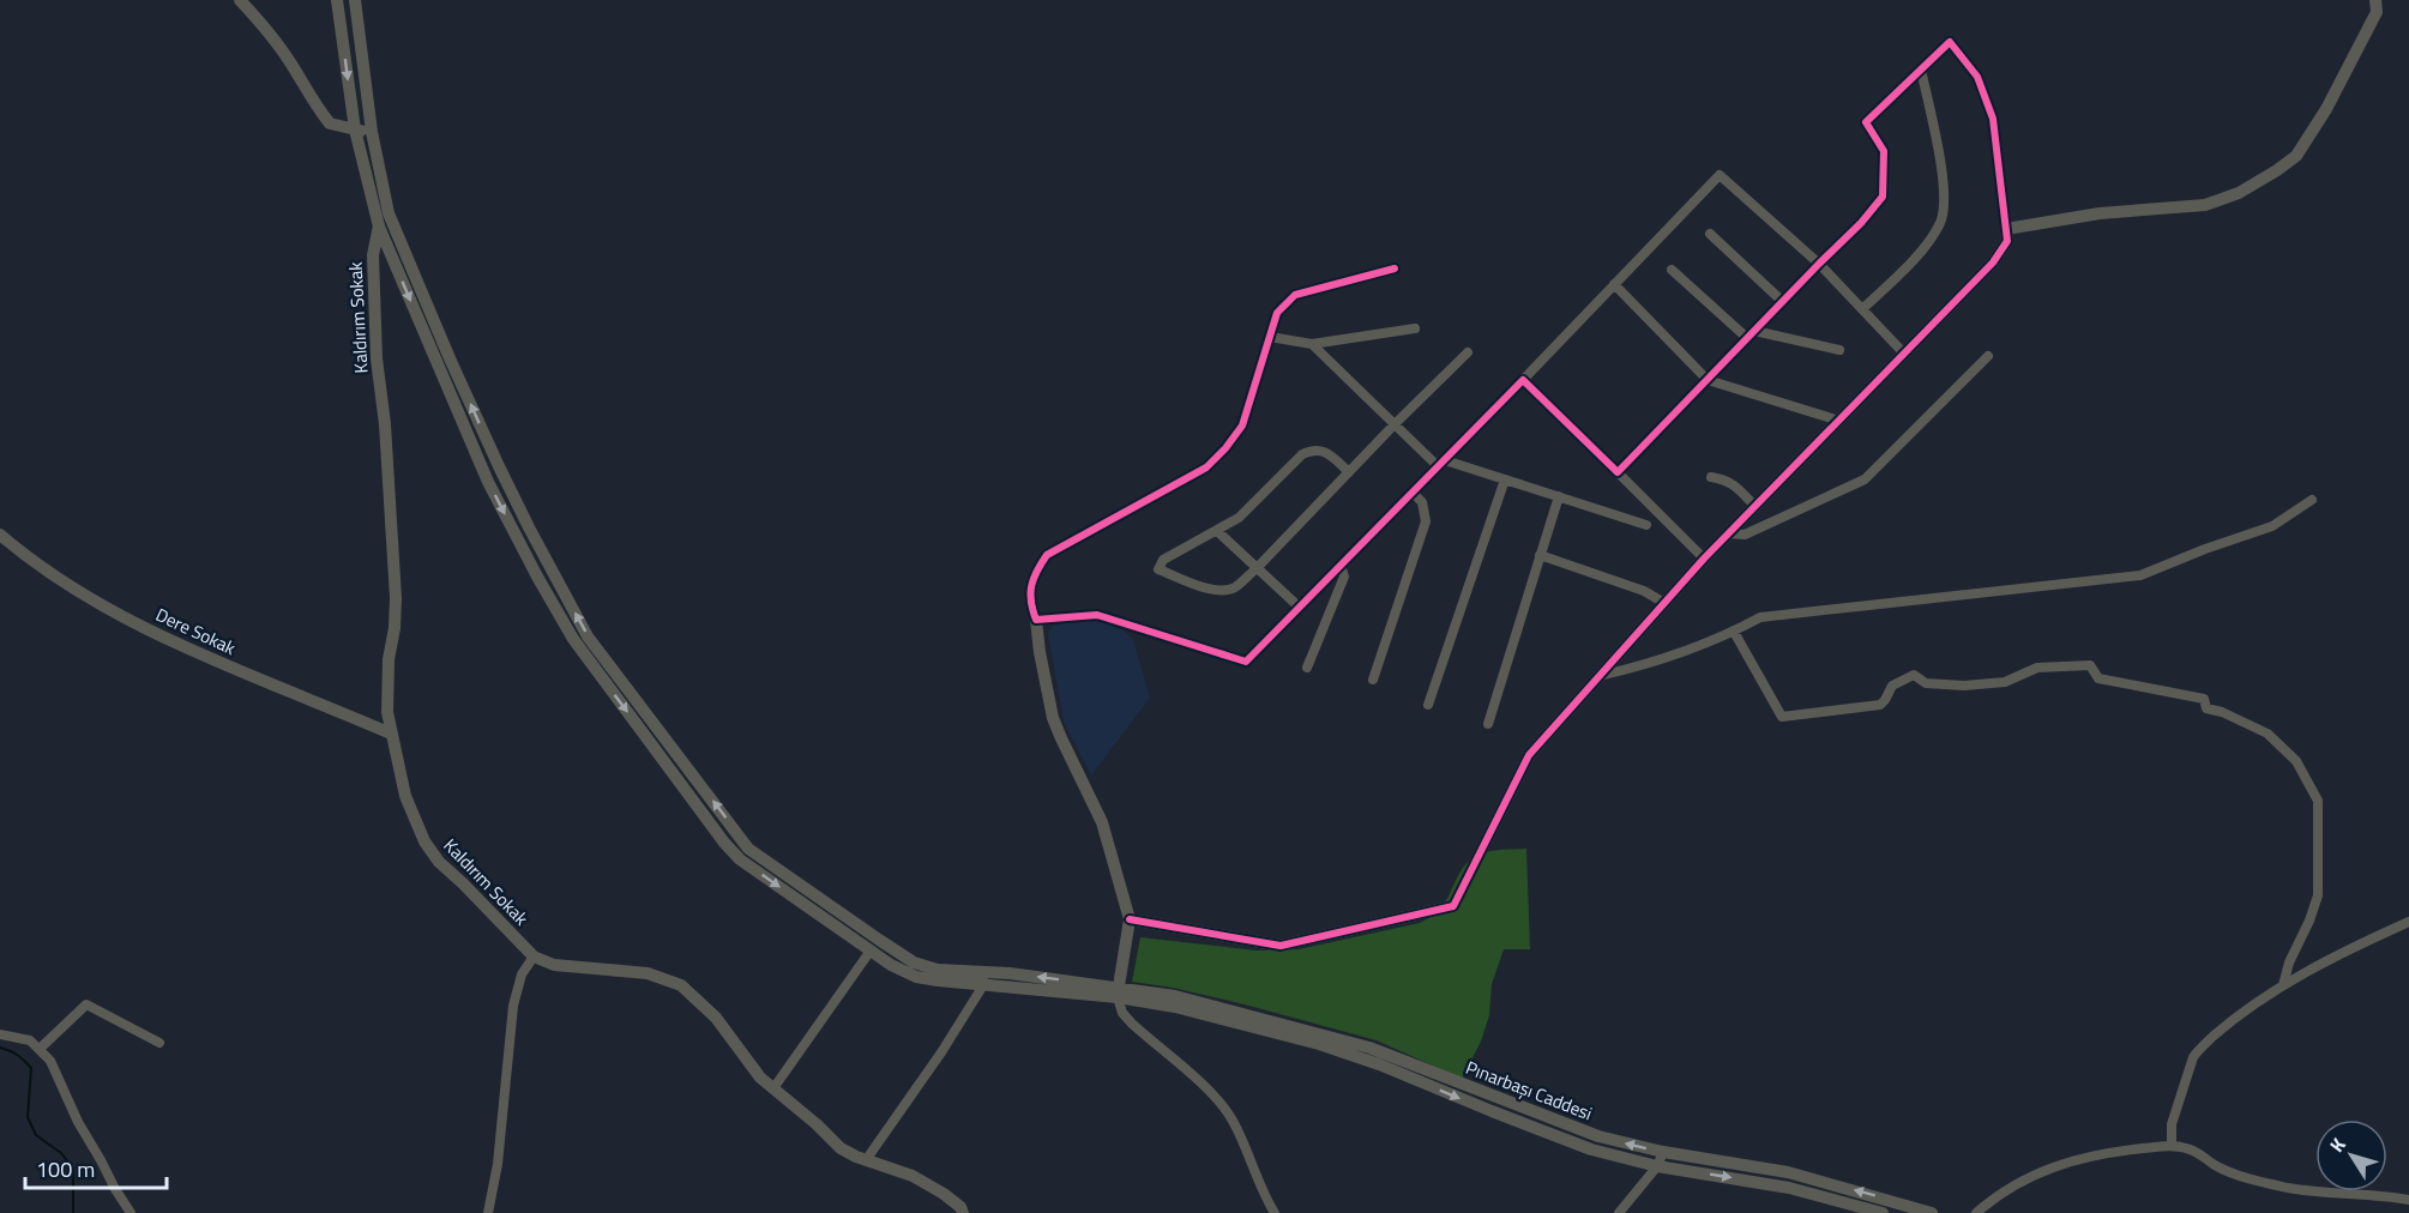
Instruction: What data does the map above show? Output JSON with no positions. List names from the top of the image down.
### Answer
{
  "streets": {
    "street": ["Kaldırım Sokak", "Dere Sokak", "Pınarbaşı Caddesi"]
  },
  "crossings": [
    ["Kaldırım Sokak", "Dere Sokak"]
  ],
  "scale_bar": "100 m",
  "north": "top left"
}
